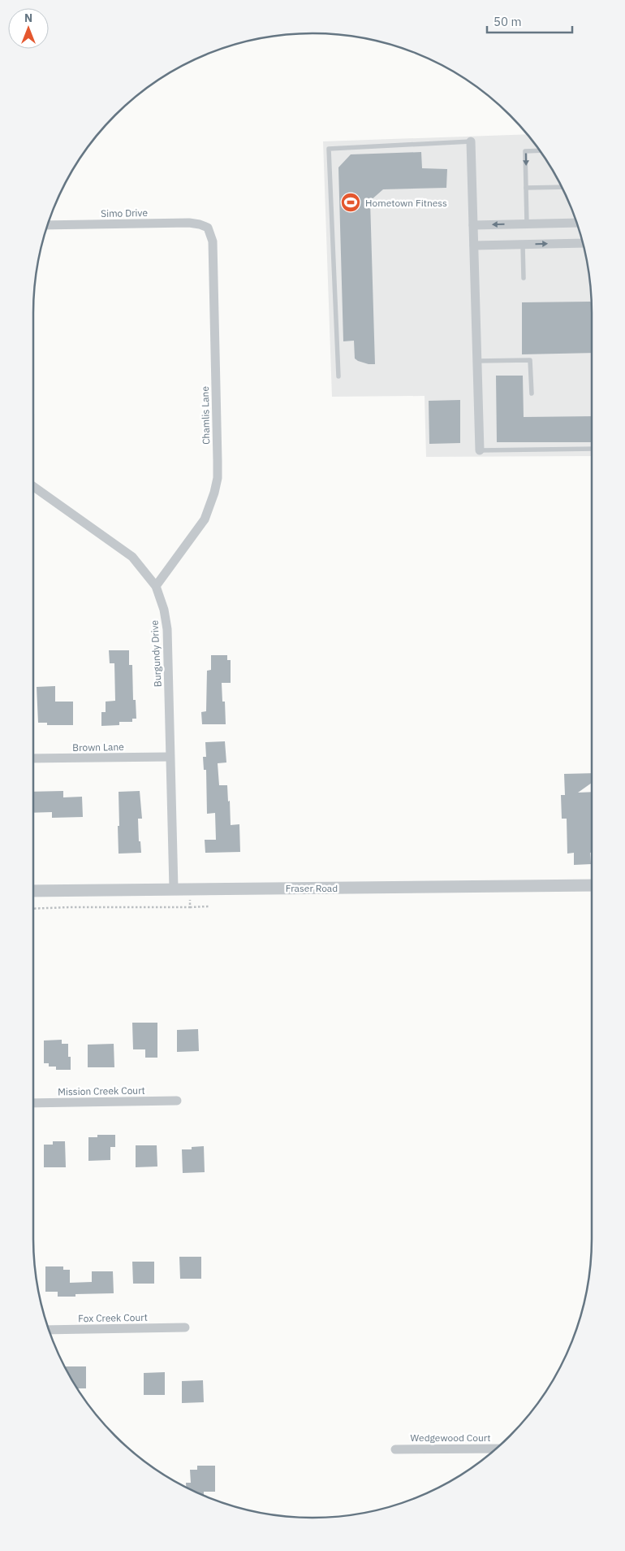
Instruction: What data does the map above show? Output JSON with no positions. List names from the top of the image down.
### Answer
{
  "streets": {
    "street": [
      "Simo Drive",
      "Chamlis Lane",
      "Burgundy Drive",
      "Brown Lane",
      "Fraser Road",
      "Mission Creek Court",
      "Fox Creek Court",
      "Wedgewood Court"
    ]
  },
  "crossings": [
    ["Simo Drive", "Chamlis Lane"],
    ["Chamlis Lane", "Burgundy Drive"],
    ["Burgundy Drive", "Brown Lane"],
    ["Burgundy Drive", "Fraser Road"]
  ],
  "places": {
    "sports": ["Hometown Fitness"]
  },
  "scale_bar": "50 m",
  "north": "top"
}
